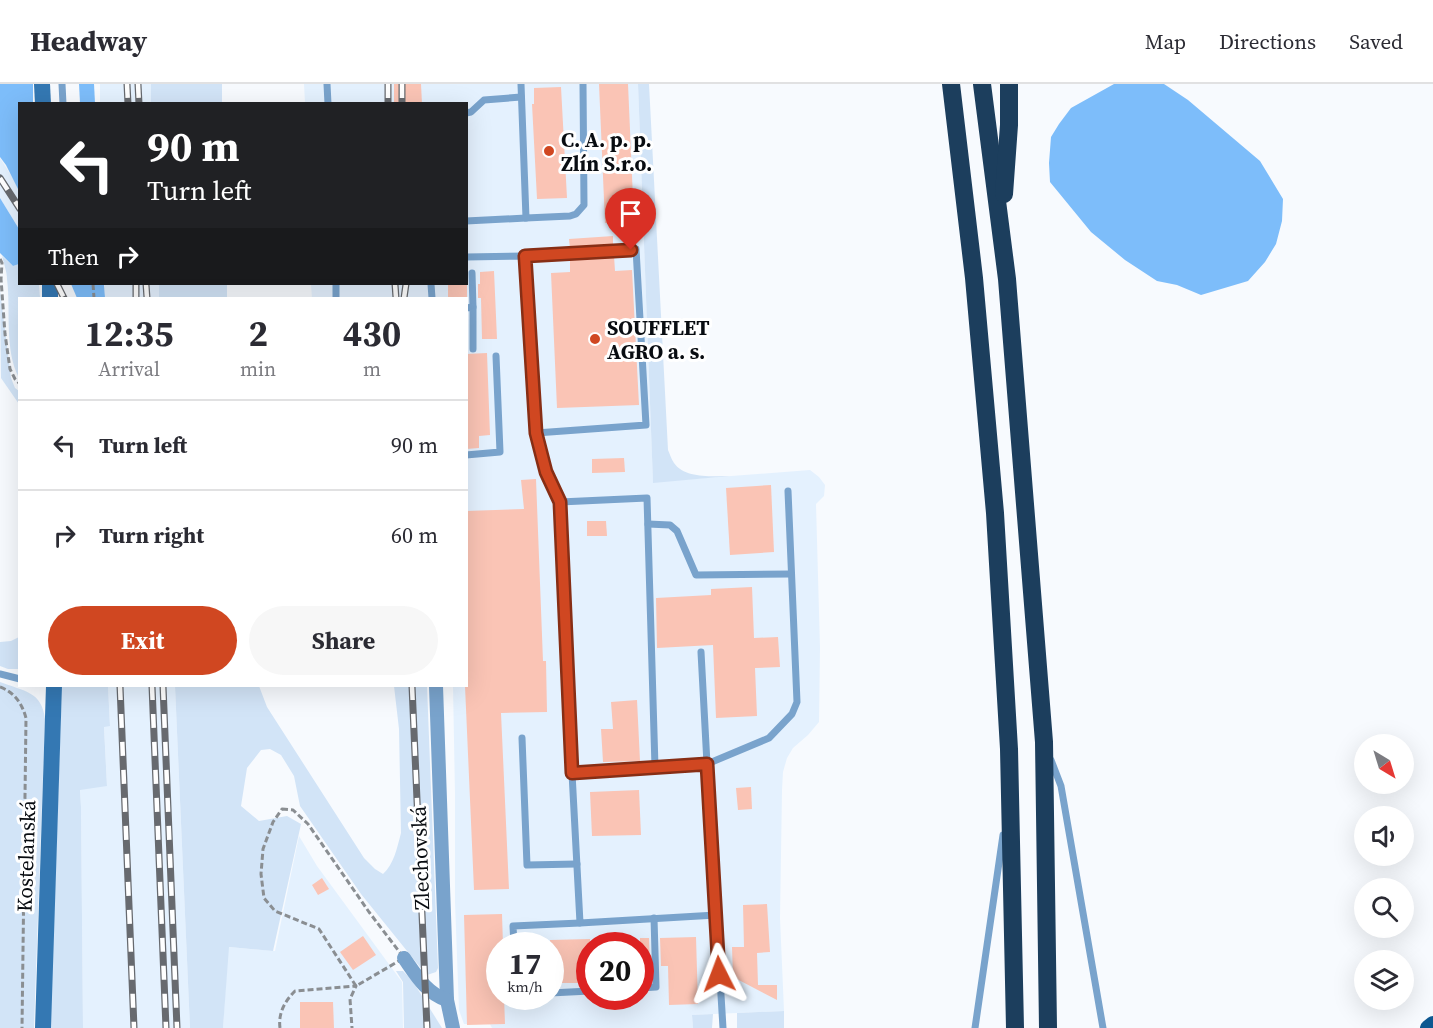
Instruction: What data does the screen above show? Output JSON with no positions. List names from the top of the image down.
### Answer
{
  "streets": {
    "main road": ["Kostelanská"],
    "street": ["Zlechovská"]
  },
  "places": ["C. A. p. p. Zlín S.r.o.", "SOUFFLET AGRO a. s."],
  "north": "bottom right",
  "page": {
    "header": "Headway",
    "nav": ["Map", "Directions", "Saved"],
    "turn": ["90 m", "Turn left"],
    "then": "Then",
    "eta": [
      "12:35",
      "Arrival",
      "2",
      "min",
      "430",
      "m"
    ],
    "list": [
      {
        "name": "Turn left",
        "value": "90 m"
      },
      {
        "name": "Turn right",
        "value": "60 m"
      }
    ],
    "buttons": ["Exit", "Share"],
    "speed": "17 km/h",
    "limit": "20"
  }
}
